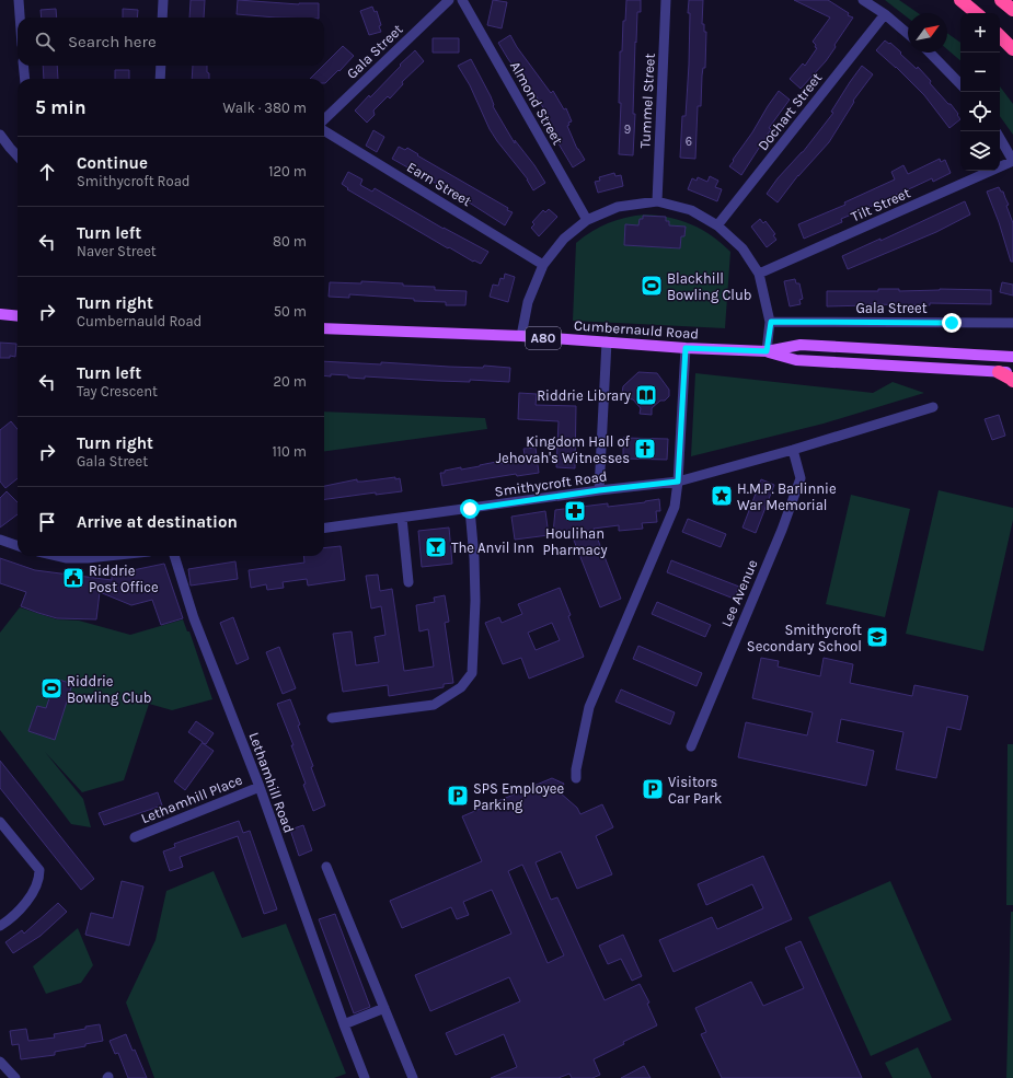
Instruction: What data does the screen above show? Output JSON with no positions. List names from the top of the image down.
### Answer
{
  "streets": {
    "main road": ["Cumbernauld Road", "A80"],
    "street": [
      "Gala Street",
      "Tummel Street",
      "Almond Street",
      "Dochart Street",
      "Earn Street",
      "Tilt Street",
      "Smithycroft Road",
      "Lee Avenue",
      "Lethamhill Road",
      "Lethamhill Place"
    ]
  },
  "crossings": [
    ["Smithycroft Road", "Lee Avenue"],
    ["Lethamhill Road", "Lethamhill Place"]
  ],
  "places": {
    "sports": ["Blackhill Bowling Club", "Riddrie Bowling Club"],
    "library": ["Riddrie Library"],
    "church": ["Kingdom Hall of Jehovah's Witnesses"],
    "place": ["H.M.P. Barlinnie War Memorial"],
    "pharmacy": ["Houlihan Pharmacy"],
    "bar": ["The Anvil Inn"],
    "public building": ["Riddrie Post Office"],
    "school or university": ["Smithycroft Secondary School"],
    "parking": ["Visitors Car Park", "SPS Employee Parking"]
  },
  "house_numbers": ["9", "6"],
  "north": "top right",
  "page": {
    "map_buttons": ["+", "−"],
    "search": "Search here",
    "heading": ["5 min", "Walk · 380 m"],
    "list": [
      ["Continue", "Smithycroft Road", "120 m"],
      ["Turn left", "Naver Street", "80 m"],
      ["Turn right", "Cumbernauld Road", "50 m"],
      ["Turn left", "Tay Crescent", "20 m"],
      ["Turn right", "Gala Street", "110 m"],
      "Arrive at destination"
    ]
  }
}
